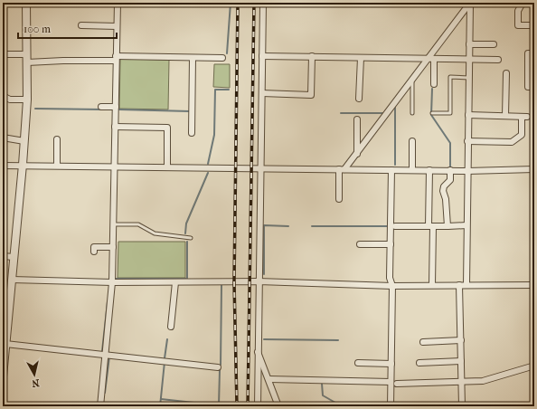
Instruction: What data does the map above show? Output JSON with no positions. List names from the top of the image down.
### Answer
{
  "scale_bar": "100 m",
  "north": "bottom"
}
